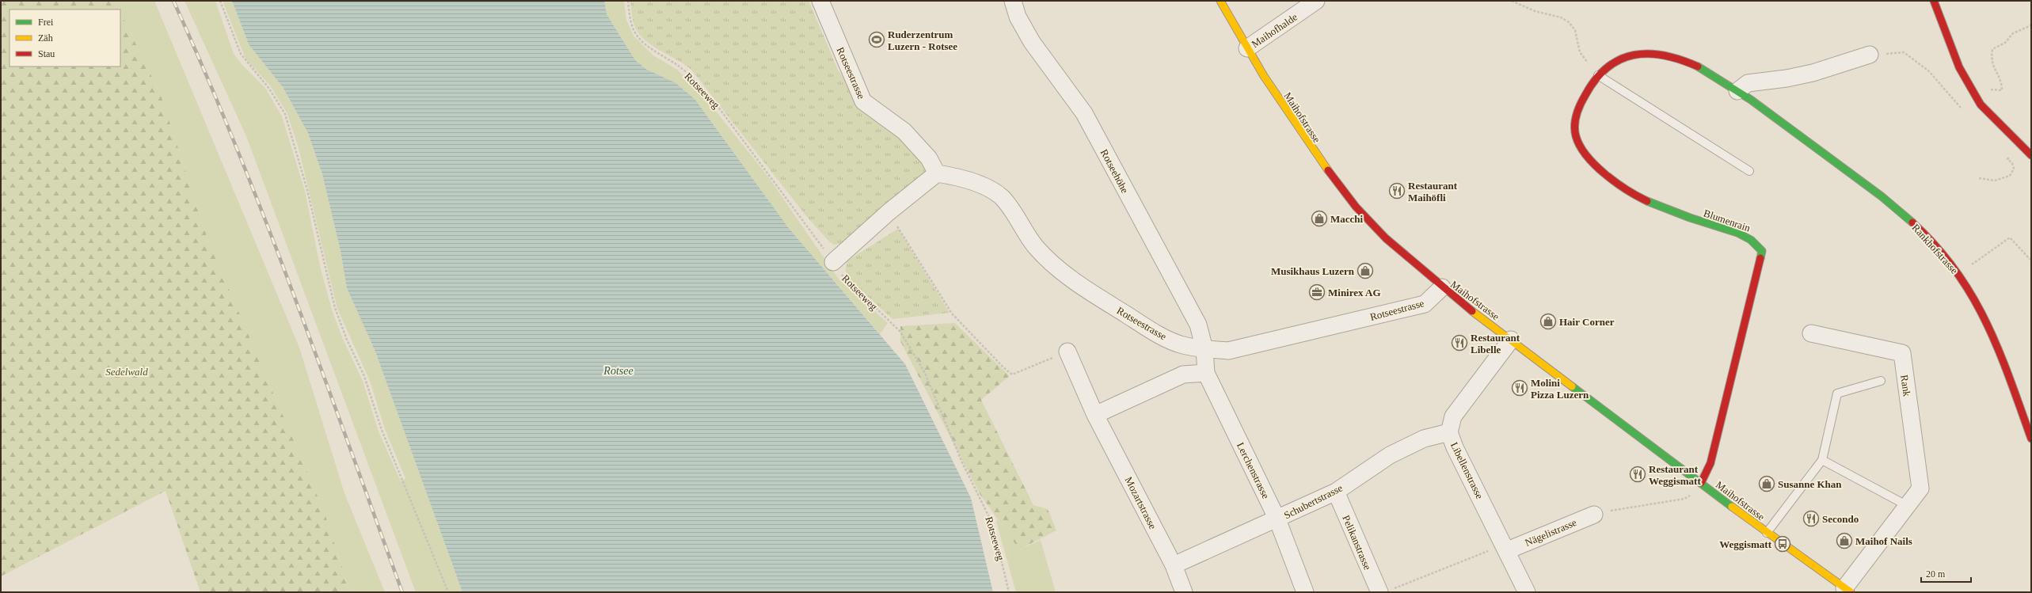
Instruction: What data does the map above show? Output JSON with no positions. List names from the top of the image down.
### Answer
{
  "streets": {
    "street": [
      "Maihofhalde",
      "Rotseestrasse",
      "Maihofstrasse",
      "Rotseehöhe",
      "Blumenrain",
      "Rankhofstrasse",
      "Rank",
      "Lerchenstrasse",
      "Libellenstrasse",
      "Schubertstrasse",
      "Mozartstrasse",
      "Nägelistrasse",
      "Pelikanstrasse"
    ],
    "path": ["Rotseeweg"]
  },
  "crossings": [
    ["Maihofhalde", "Maihofstrasse"],
    ["Rotseestrasse", "Maihofstrasse"],
    ["Rotseestrasse", "Rotseehöhe"],
    ["Rotseestrasse", "Lerchenstrasse"],
    ["Maihofstrasse", "Blumenrain"],
    ["Maihofstrasse", "Rank"],
    ["Maihofstrasse", "Libellenstrasse"],
    ["Rotseehöhe", "Lerchenstrasse"],
    ["Blumenrain", "Rankhofstrasse"],
    ["Lerchenstrasse", "Schubertstrasse"],
    ["Libellenstrasse", "Schubertstrasse"],
    ["Libellenstrasse", "Nägelistrasse"],
    ["Schubertstrasse", "Mozartstrasse"],
    ["Schubertstrasse", "Pelikanstrasse"]
  ],
  "water": ["Rotsee"],
  "parks": ["Sedelwald"],
  "places": {
    "sports": ["Ruderzentrum Luzern - Rotsee"],
    "restaurant": [
      "Restaurant Maihöfli",
      "Restaurant Libelle",
      "Molini Pizza Luzern",
      "Restaurant Weggismatt",
      "Secondo"
    ],
    "shop": [
      "Macchi",
      "Musikhaus Luzern",
      "Hair Corner",
      "Susanne Khan",
      "Maihof Nails"
    ],
    "office": ["Minirex AG"],
    "bus stop": ["Weggismatt"]
  },
  "legend": ["Frei", "Zäh", "Stau"],
  "scale_bar": "20 m"
}
